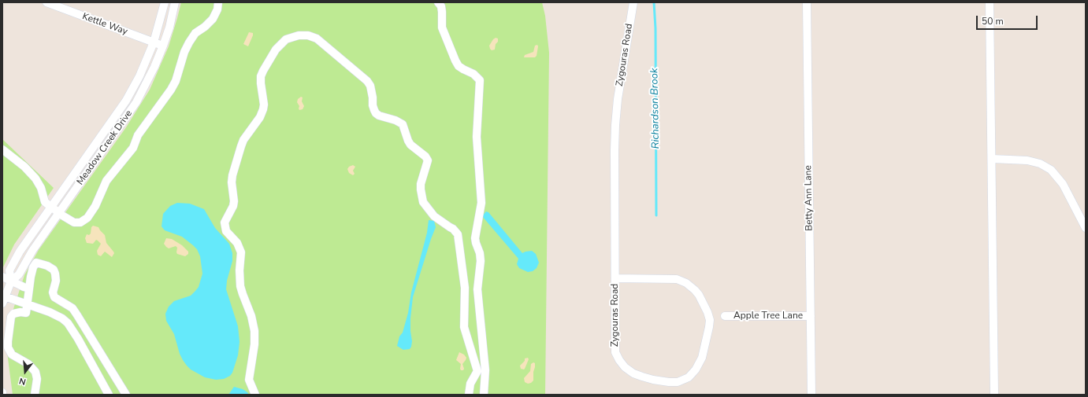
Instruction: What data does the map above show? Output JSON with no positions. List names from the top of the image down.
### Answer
{
  "streets": {
    "street": [
      "Kettle Way",
      "Zygouras Road",
      "Meadow Creek Drive",
      "Betty Ann Lane",
      "Apple Tree Lane"
    ]
  },
  "crossings": [
    ["Kettle Way", "Meadow Creek Drive"],
    ["Betty Ann Lane", "Apple Tree Lane"]
  ],
  "water": ["Richardson Brook"],
  "scale_bar": "50 m",
  "north": "bottom"
}
